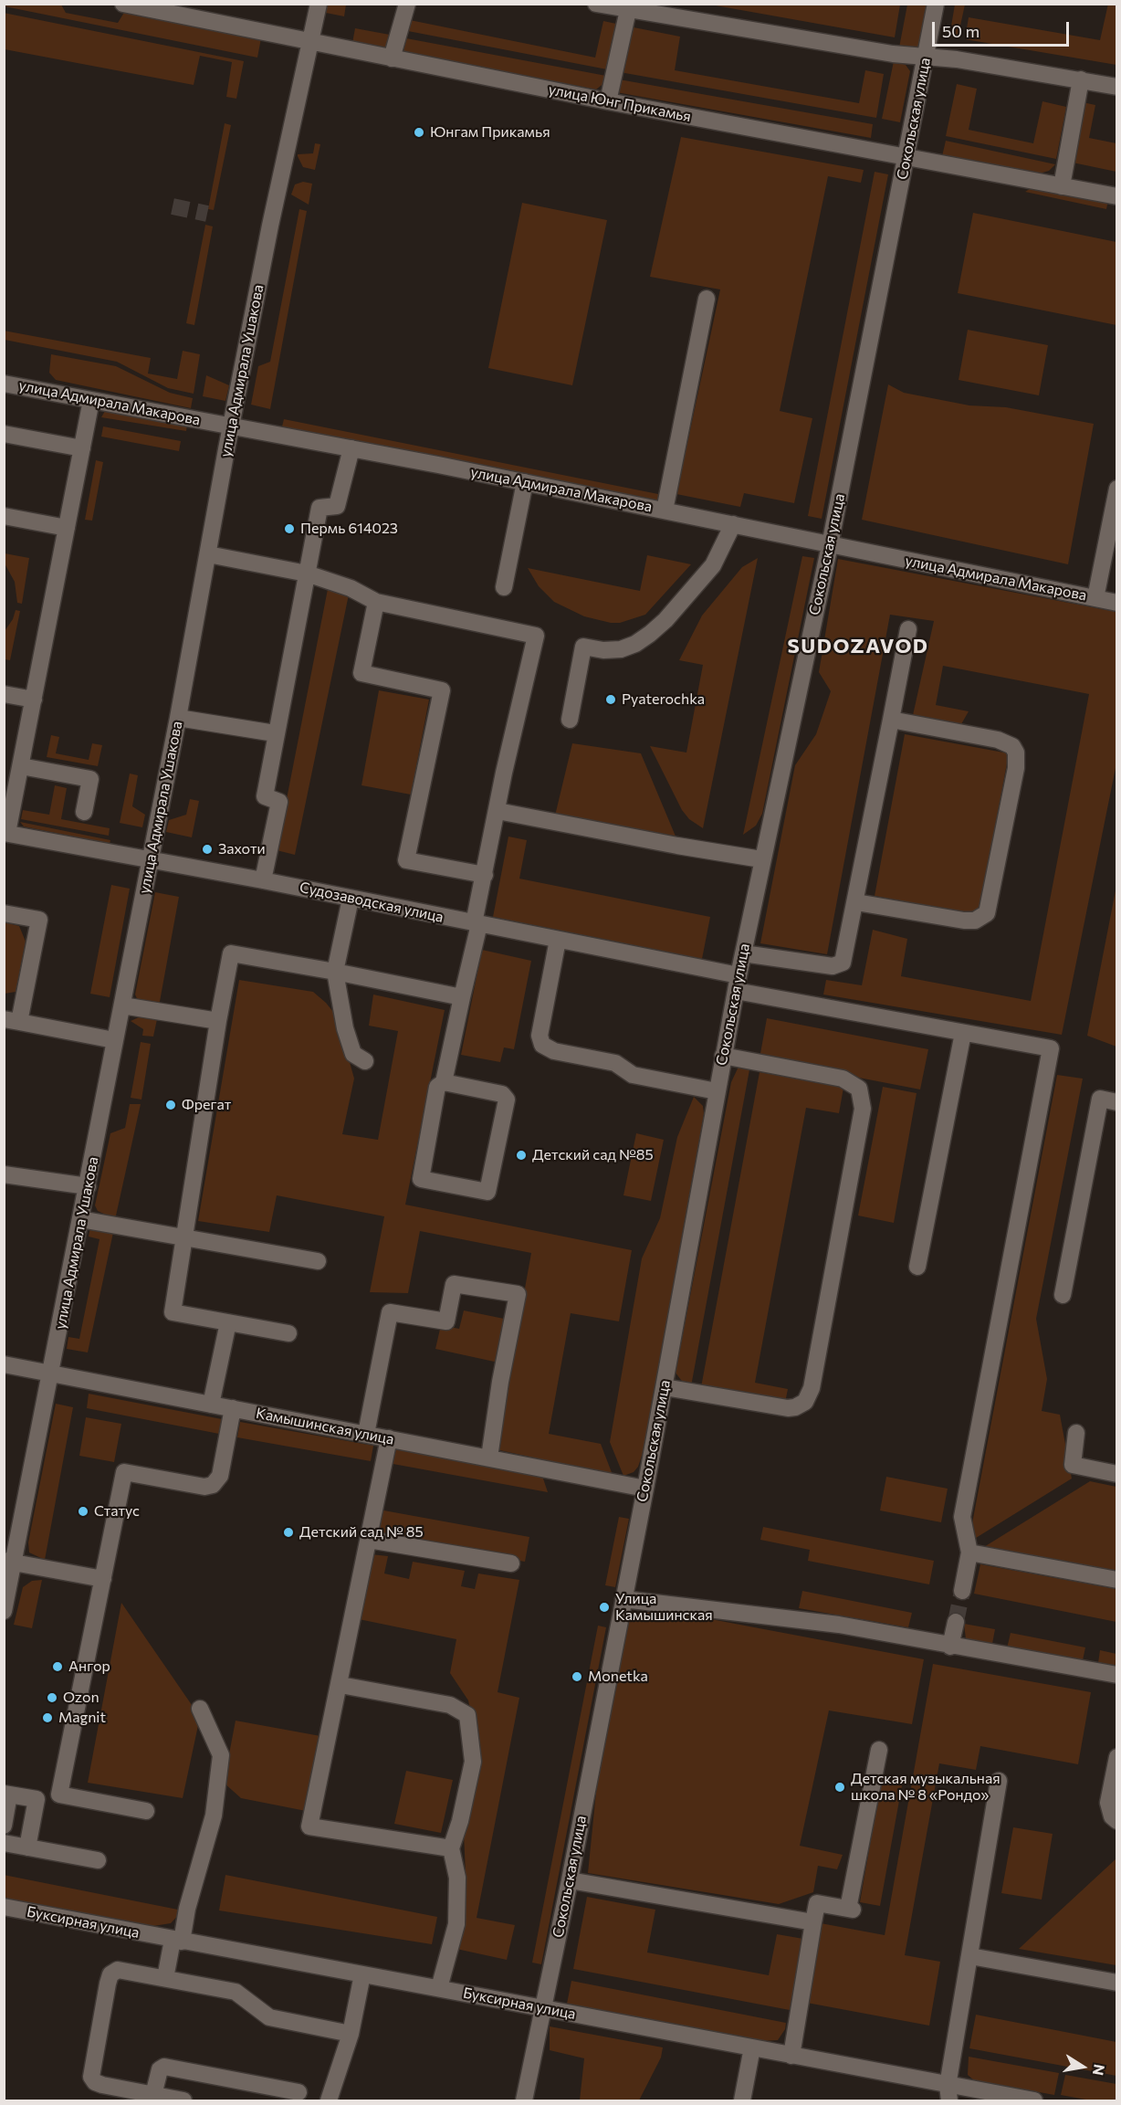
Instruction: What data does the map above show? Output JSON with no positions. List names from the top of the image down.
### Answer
{
  "streets": {
    "street": [
      "улица Юнг Прикамья",
      "Сокольская улица",
      "улица Адмирала Ушакова",
      "улица Адмирала Макарова",
      "Судозаводская улица",
      "Камышинская улица",
      "Буксирная улица"
    ]
  },
  "crossings": [
    ["улица Юнг Прикамья", "Сокольская улица"],
    ["улица Юнг Прикамья", "улица Адмирала Ушакова"],
    ["Сокольская улица", "улица Адмирала Макарова"],
    ["Сокольская улица", "Судозаводская улица"],
    ["Сокольская улица", "Камышинская улица"],
    ["Сокольская улица", "Буксирная улица"],
    ["улица Адмирала Ушакова", "улица Адмирала Макарова"],
    ["улица Адмирала Ушакова", "Судозаводская улица"],
    ["улица Адмирала Ушакова", "Камышинская улица"]
  ],
  "districts": ["SUDOZAVOD"],
  "places": [
    "Юнгам Прикамья",
    "Пермь 614023",
    "Pyaterochka",
    "Захоти",
    "Фрегат",
    "Детский сад №85",
    "Статус",
    "Детский сад № 85",
    "Улица Камышинская",
    "Ангор",
    "Monetka",
    "Ozon",
    "Magnit",
    "Детская музыкальная школа № 8 «Рондо»"
  ],
  "scale_bar": "50 m",
  "north": "right"
}
